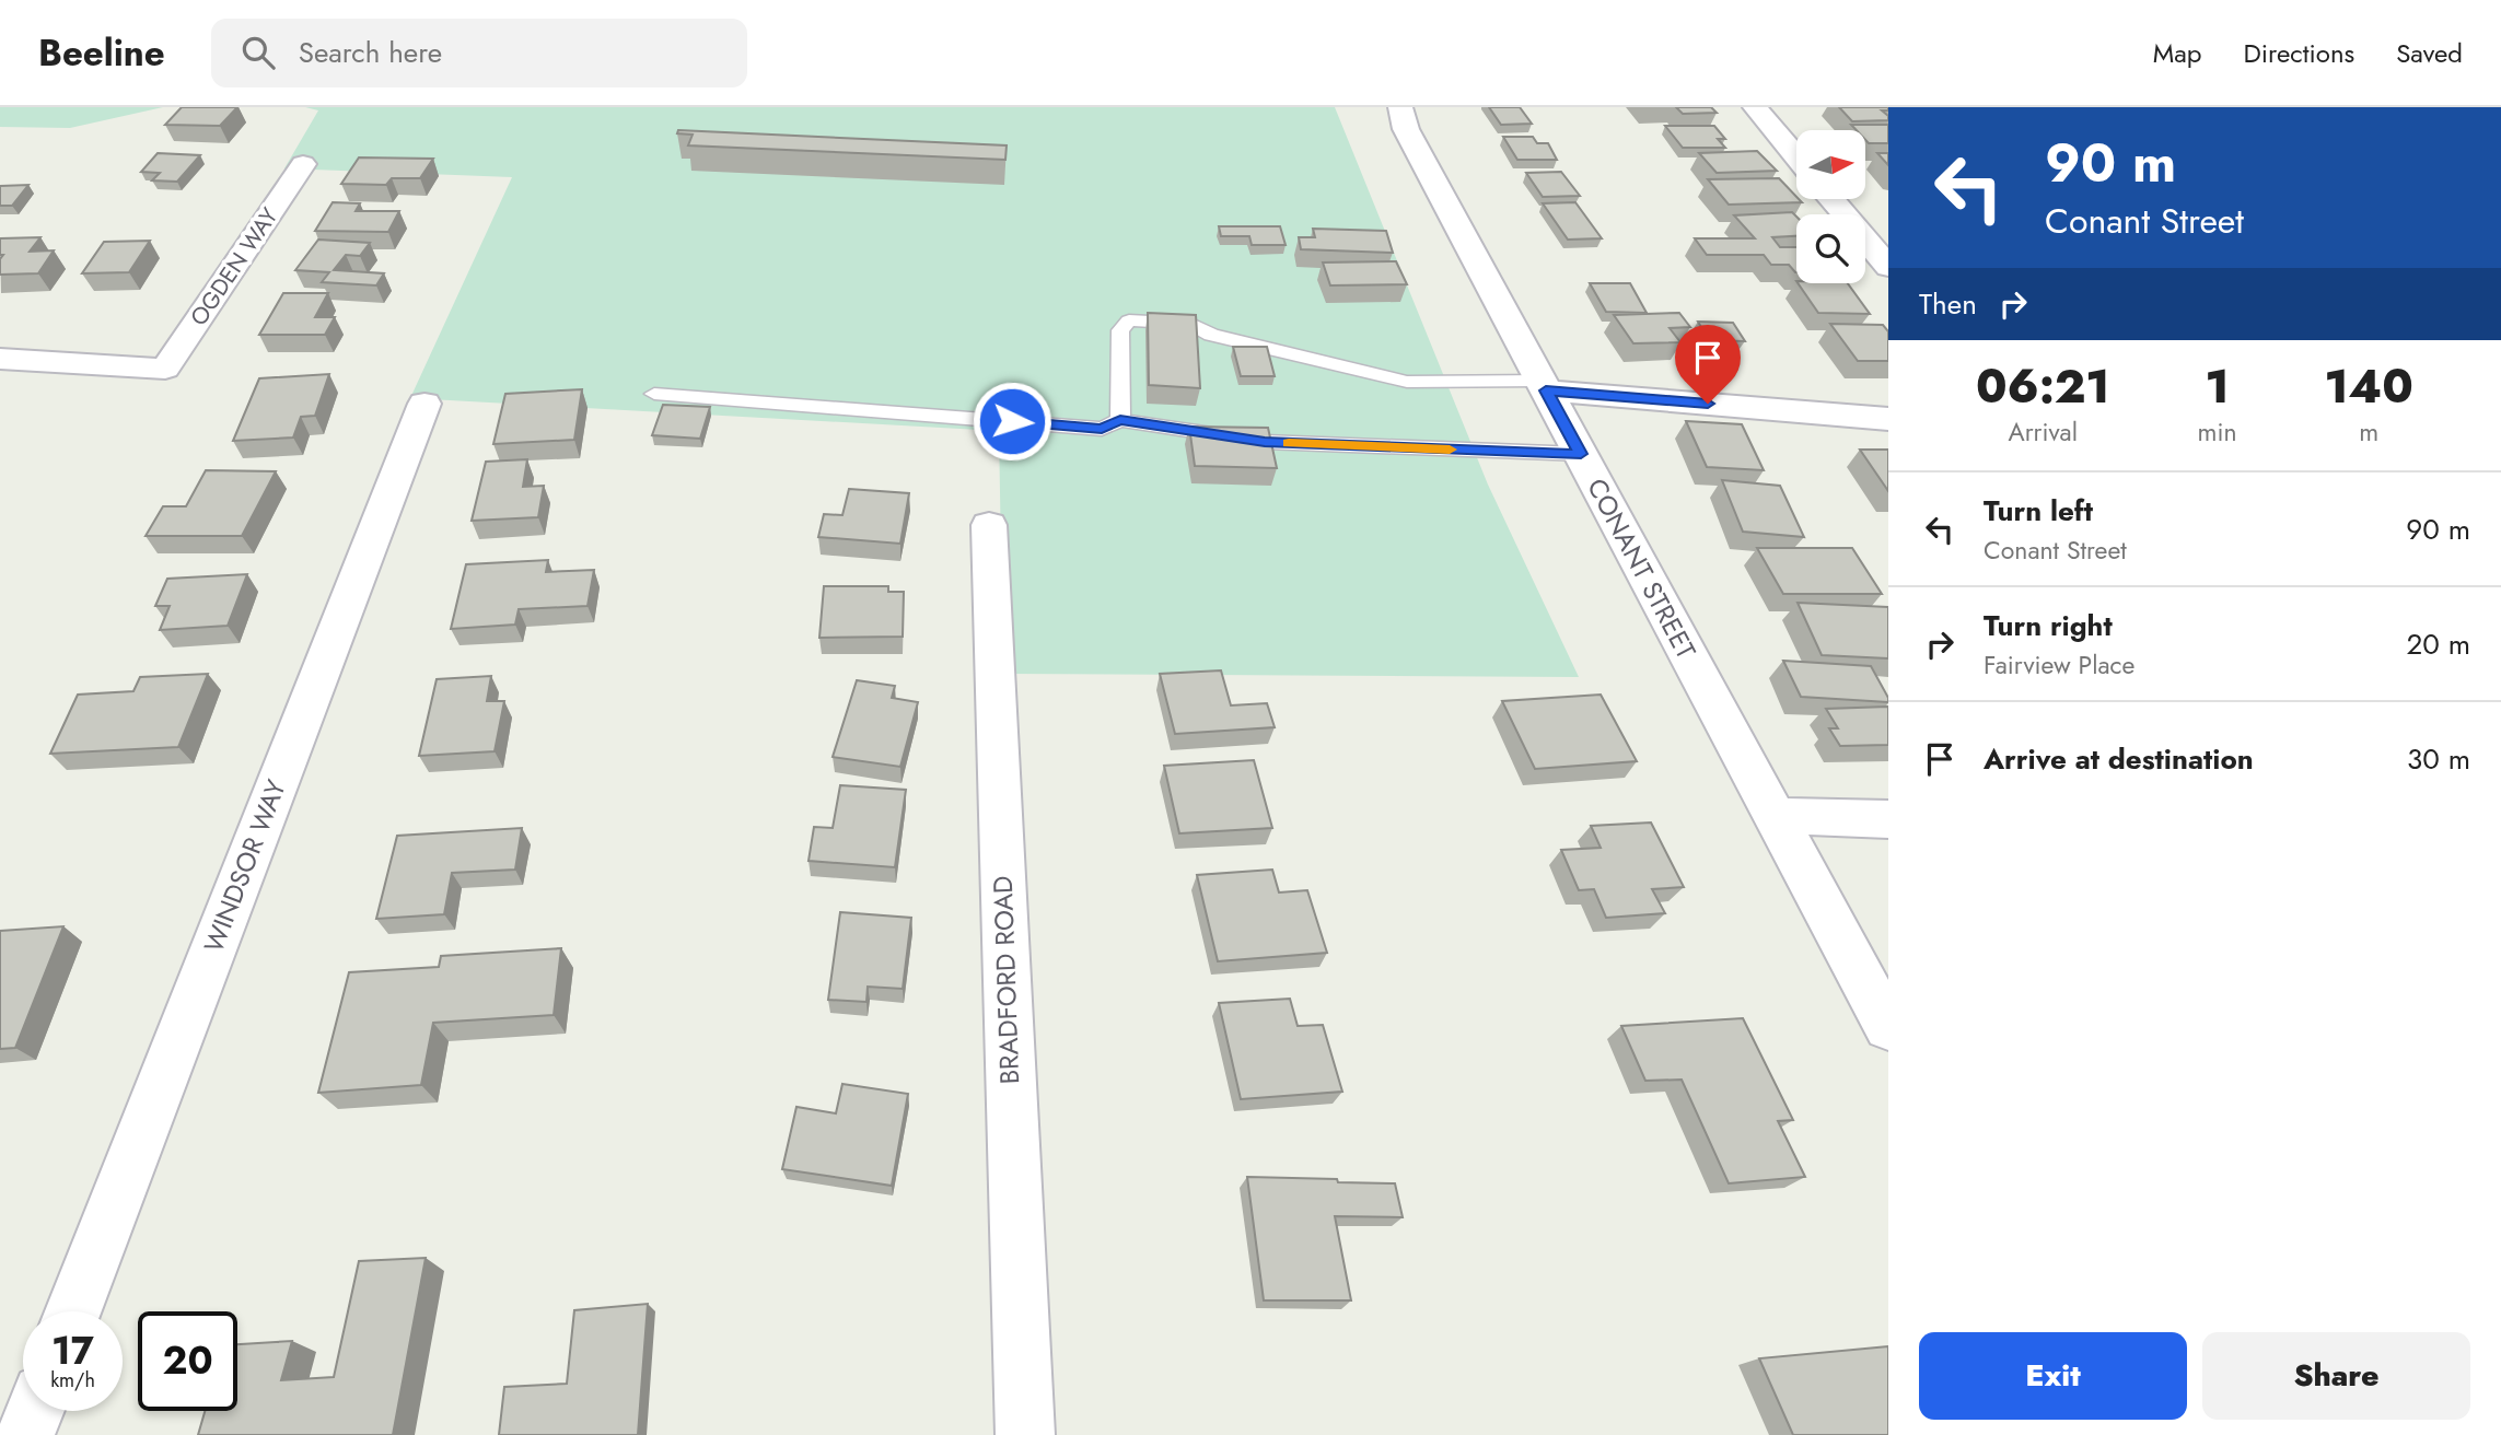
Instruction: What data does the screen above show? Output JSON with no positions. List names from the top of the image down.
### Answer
{
  "streets": {
    "street": [
      "OGDEN WAY",
      "CONANT STREET",
      "WINDSOR WAY",
      "BRADFORD ROAD"
    ]
  },
  "north": "right",
  "page": {
    "header": "Beeline",
    "search": "Search here",
    "nav": ["Map", "Directions", "Saved"],
    "turn": ["90 m", "Conant Street"],
    "then": "Then",
    "eta": [
      "06:21",
      "Arrival",
      "1",
      "min",
      "140",
      "m"
    ],
    "list": [
      {
        "name": "Turn left",
        "note": "Conant Street",
        "value": "90 m"
      },
      {
        "name": "Turn right",
        "note": "Fairview Place",
        "value": "20 m"
      },
      {
        "name": "Arrive at destination",
        "value": "30 m"
      }
    ],
    "speed": "17 km/h",
    "limit": "20",
    "buttons": ["Exit", "Share"]
  }
}
